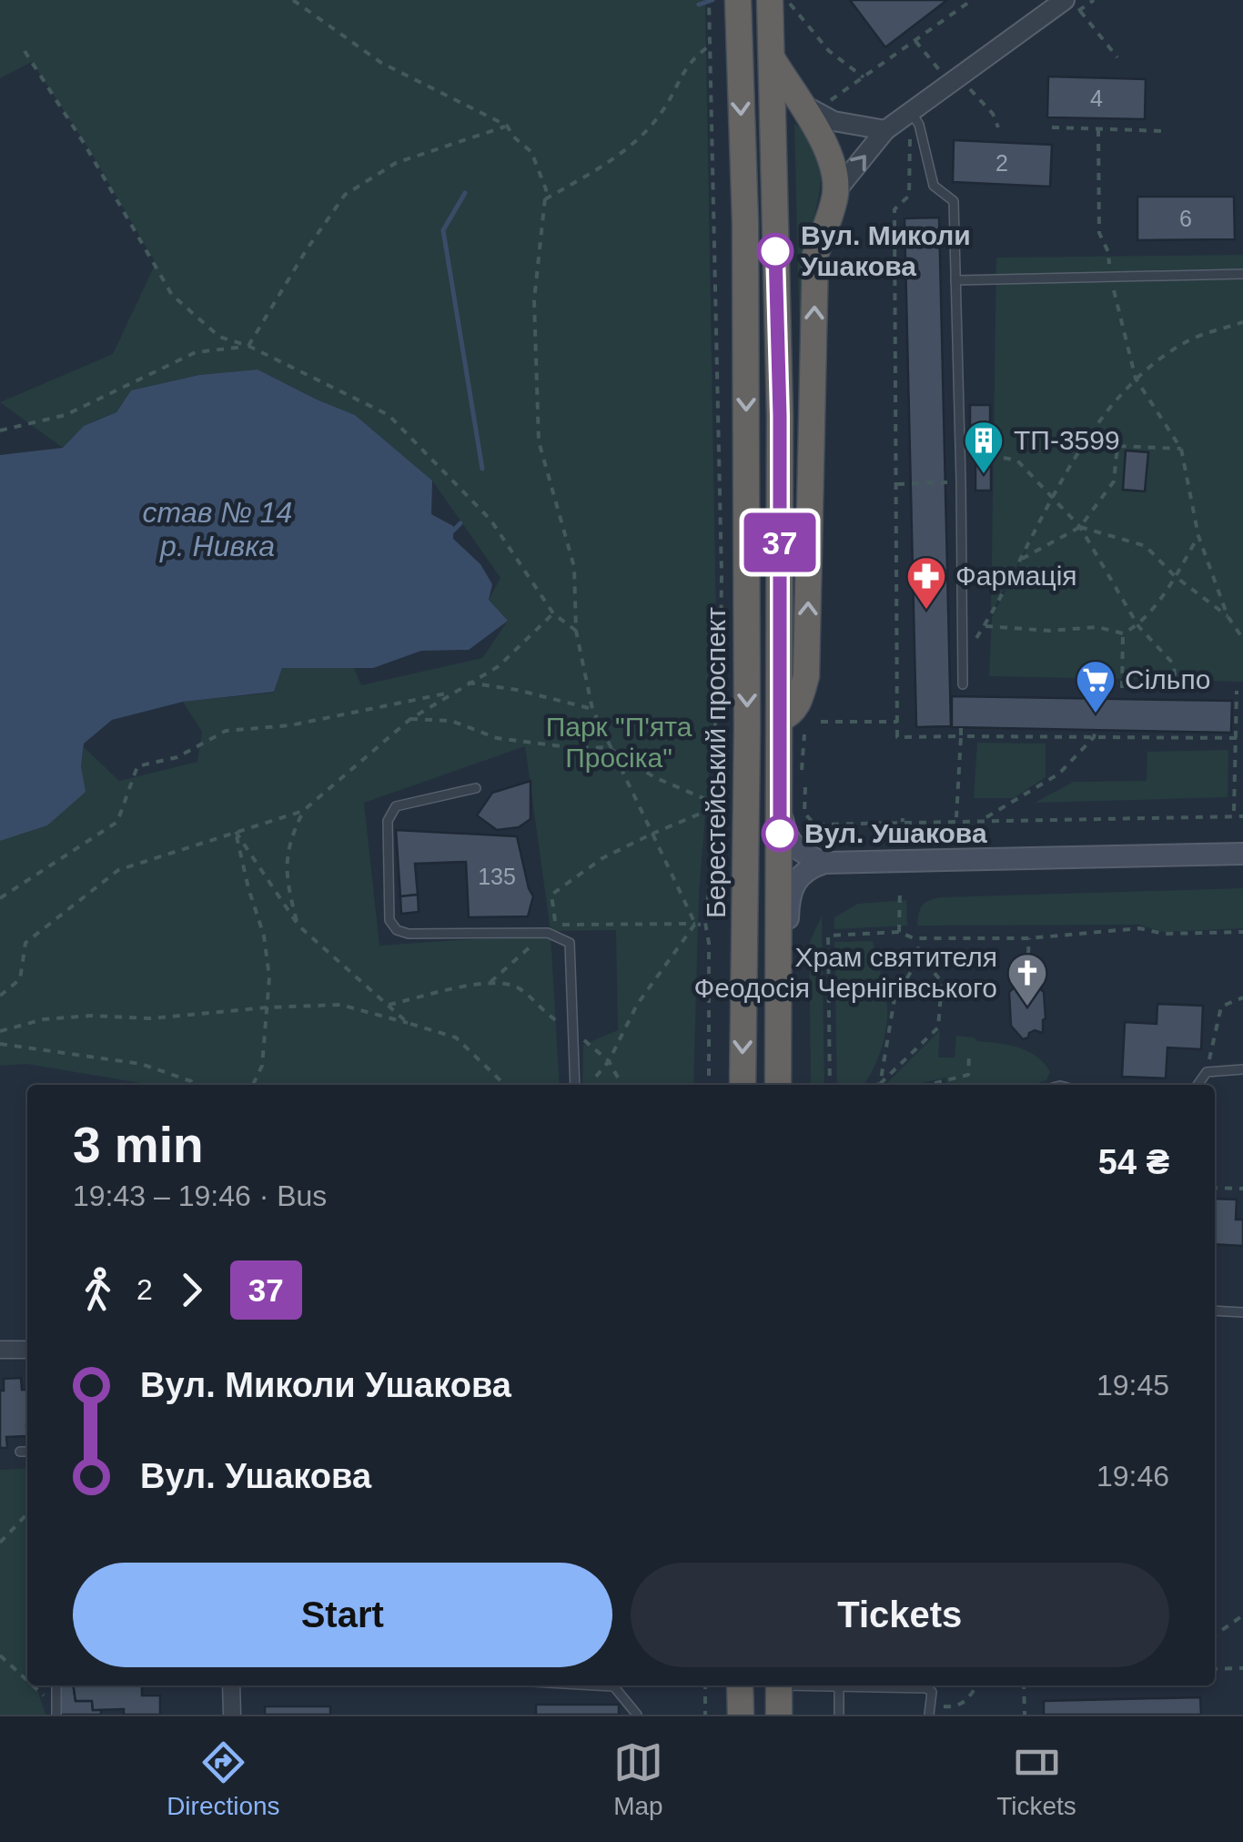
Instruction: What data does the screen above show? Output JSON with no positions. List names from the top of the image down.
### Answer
{
  "streets": {
    "highway": ["Берестейський проспект"]
  },
  "water": ["став № 14 р. Нивка"],
  "parks": ["Парк \"П'ята Просіка\""],
  "places": {
    "other": ["Вул. Миколи Ушакова", "Вул. Ушакова"],
    "building": ["ТП-3599"],
    "pharmacy": ["Фармація"],
    "supermarket": ["Сільпо"],
    "church": ["Храм святителя Феодосія Чернігівського"]
  },
  "lines": ["bus line 37"],
  "house_numbers": [
    "4",
    "2",
    "6",
    "135"
  ],
  "page": {
    "on_map": "37",
    "heading": ["3 min", "19:43 – 19:46 · Bus", "54 ₴"],
    "legs": ["2", "37"],
    "list": [
      {
        "name": "Вул. Миколи Ушакова",
        "value": "19:45"
      },
      {
        "name": "Вул. Ушакова",
        "value": "19:46"
      }
    ],
    "buttons": ["Start", "Tickets"],
    "tabs": ["Directions", "Map", "Tickets"]
  }
}
